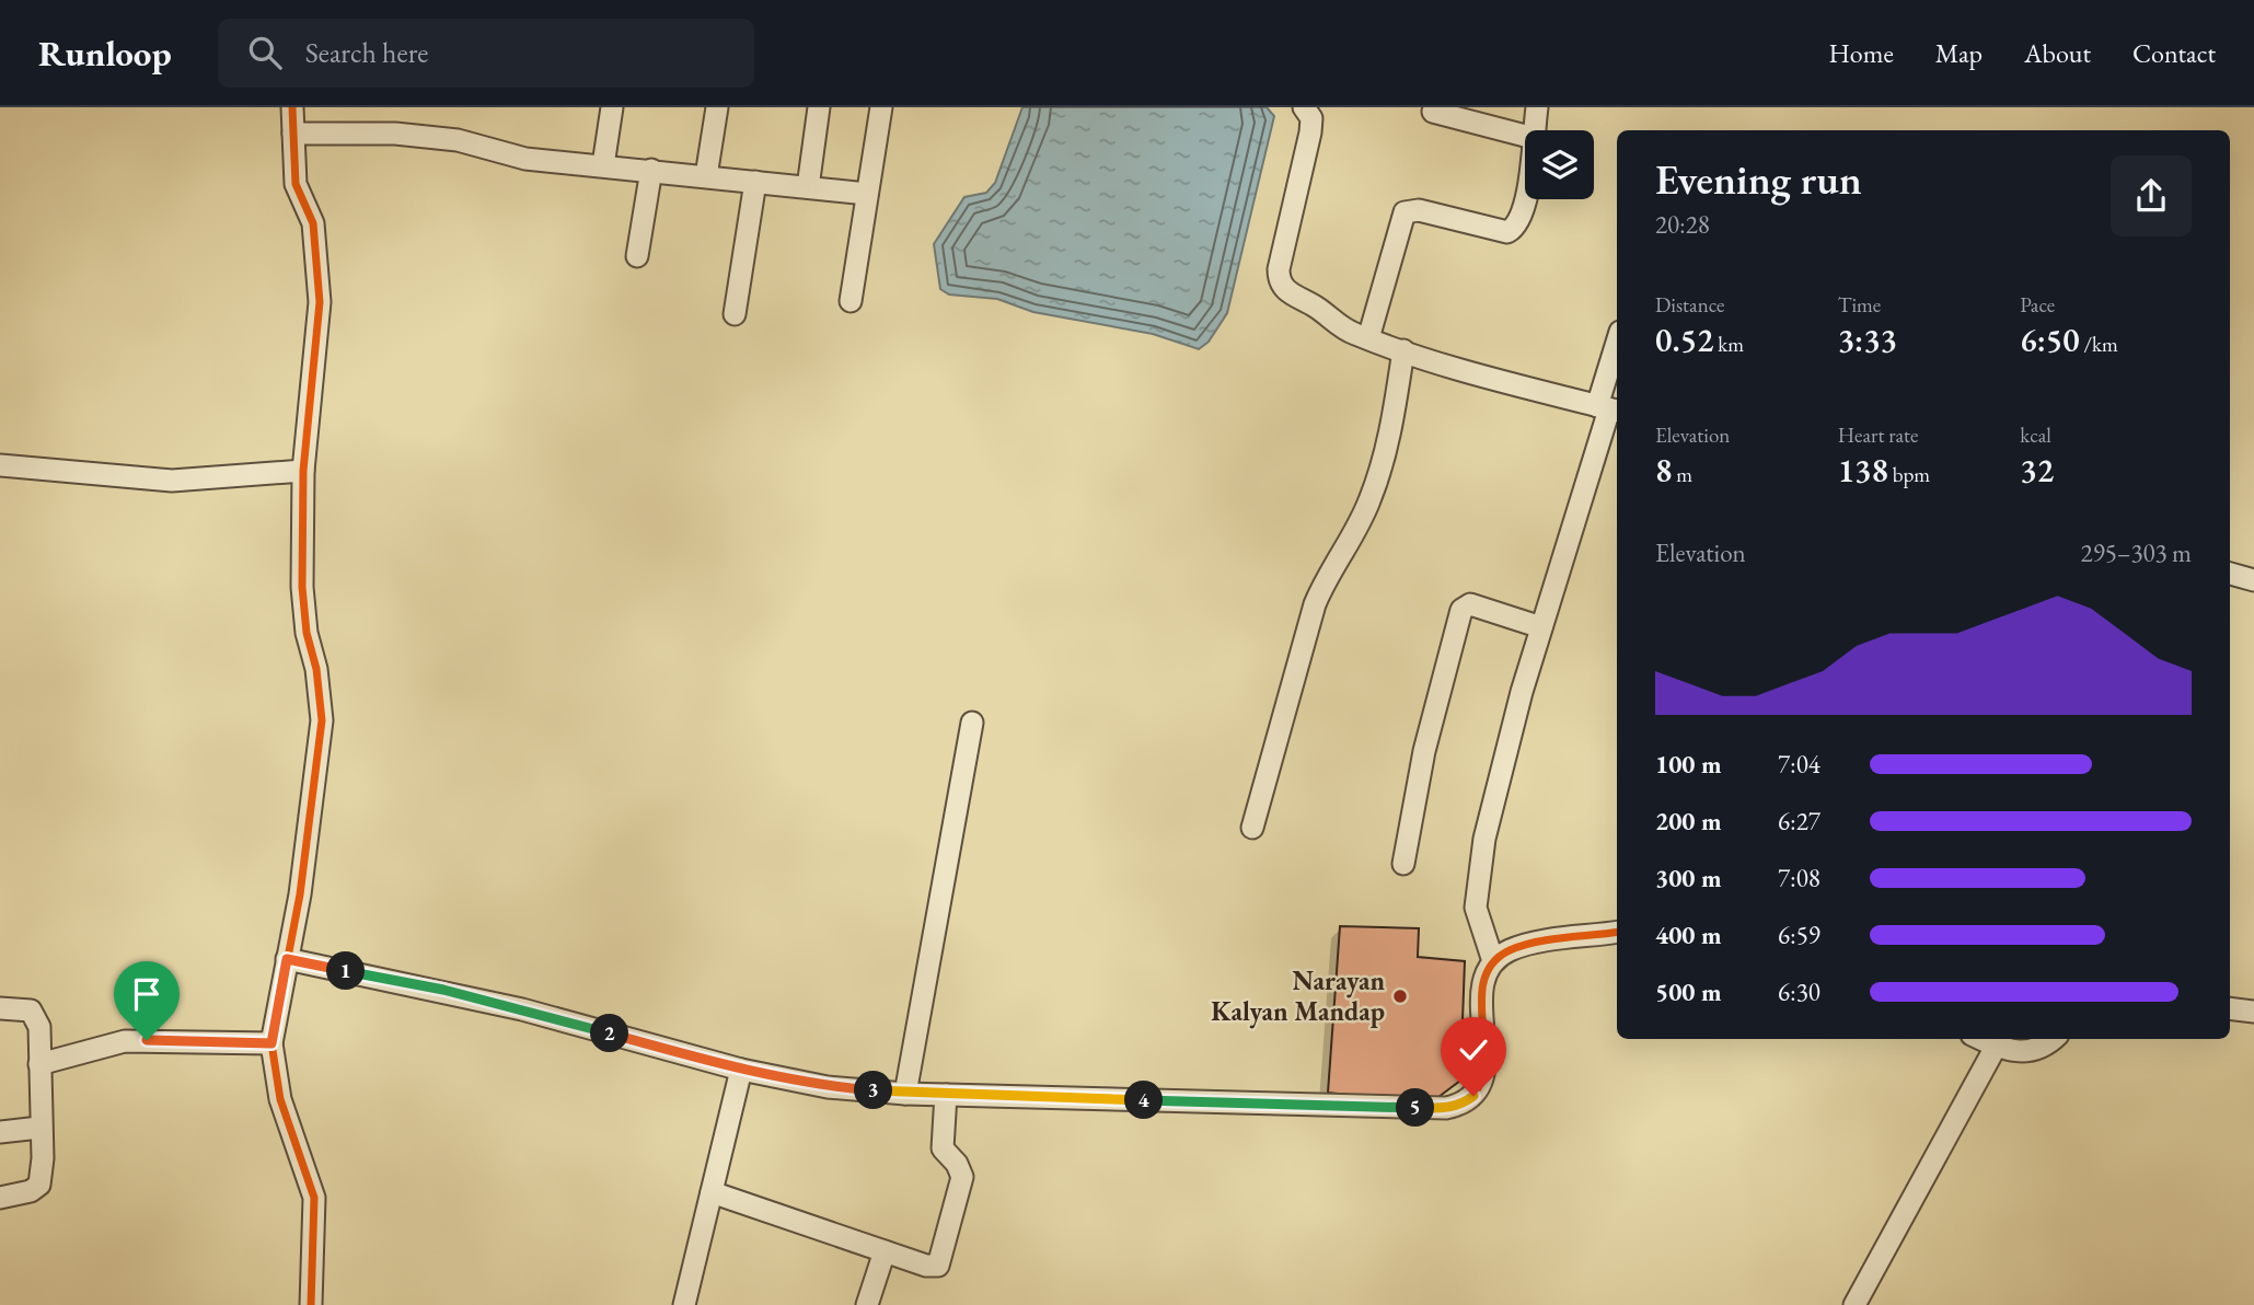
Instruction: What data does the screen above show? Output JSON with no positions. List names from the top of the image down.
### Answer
{
  "places": ["Narayan Kalyan Mandap"],
  "page": {
    "header": "Runloop",
    "search": "Search here",
    "nav": [
      "Home",
      "Map",
      "About",
      "Contact"
    ],
    "heading": ["Evening run", "20:28"],
    "stats": [
      ["Distance", "0.52 km"],
      ["Time", "3:33"],
      ["Pace", "6:50 /km"],
      ["Elevation", "8 m"],
      ["Heart rate", "138 bpm"],
      ["kcal", "32"]
    ],
    "chart": ["Elevation", "295–303 m"],
    "list": [
      {
        "name": "100 m",
        "note": "7:04"
      },
      {
        "name": "200 m",
        "note": "6:27"
      },
      {
        "name": "300 m",
        "note": "7:08"
      },
      {
        "name": "400 m",
        "note": "6:59"
      },
      {
        "name": "500 m",
        "note": "6:30"
      }
    ],
    "pins": [
      "1",
      "2",
      "3",
      "4",
      "5"
    ]
  }
}
